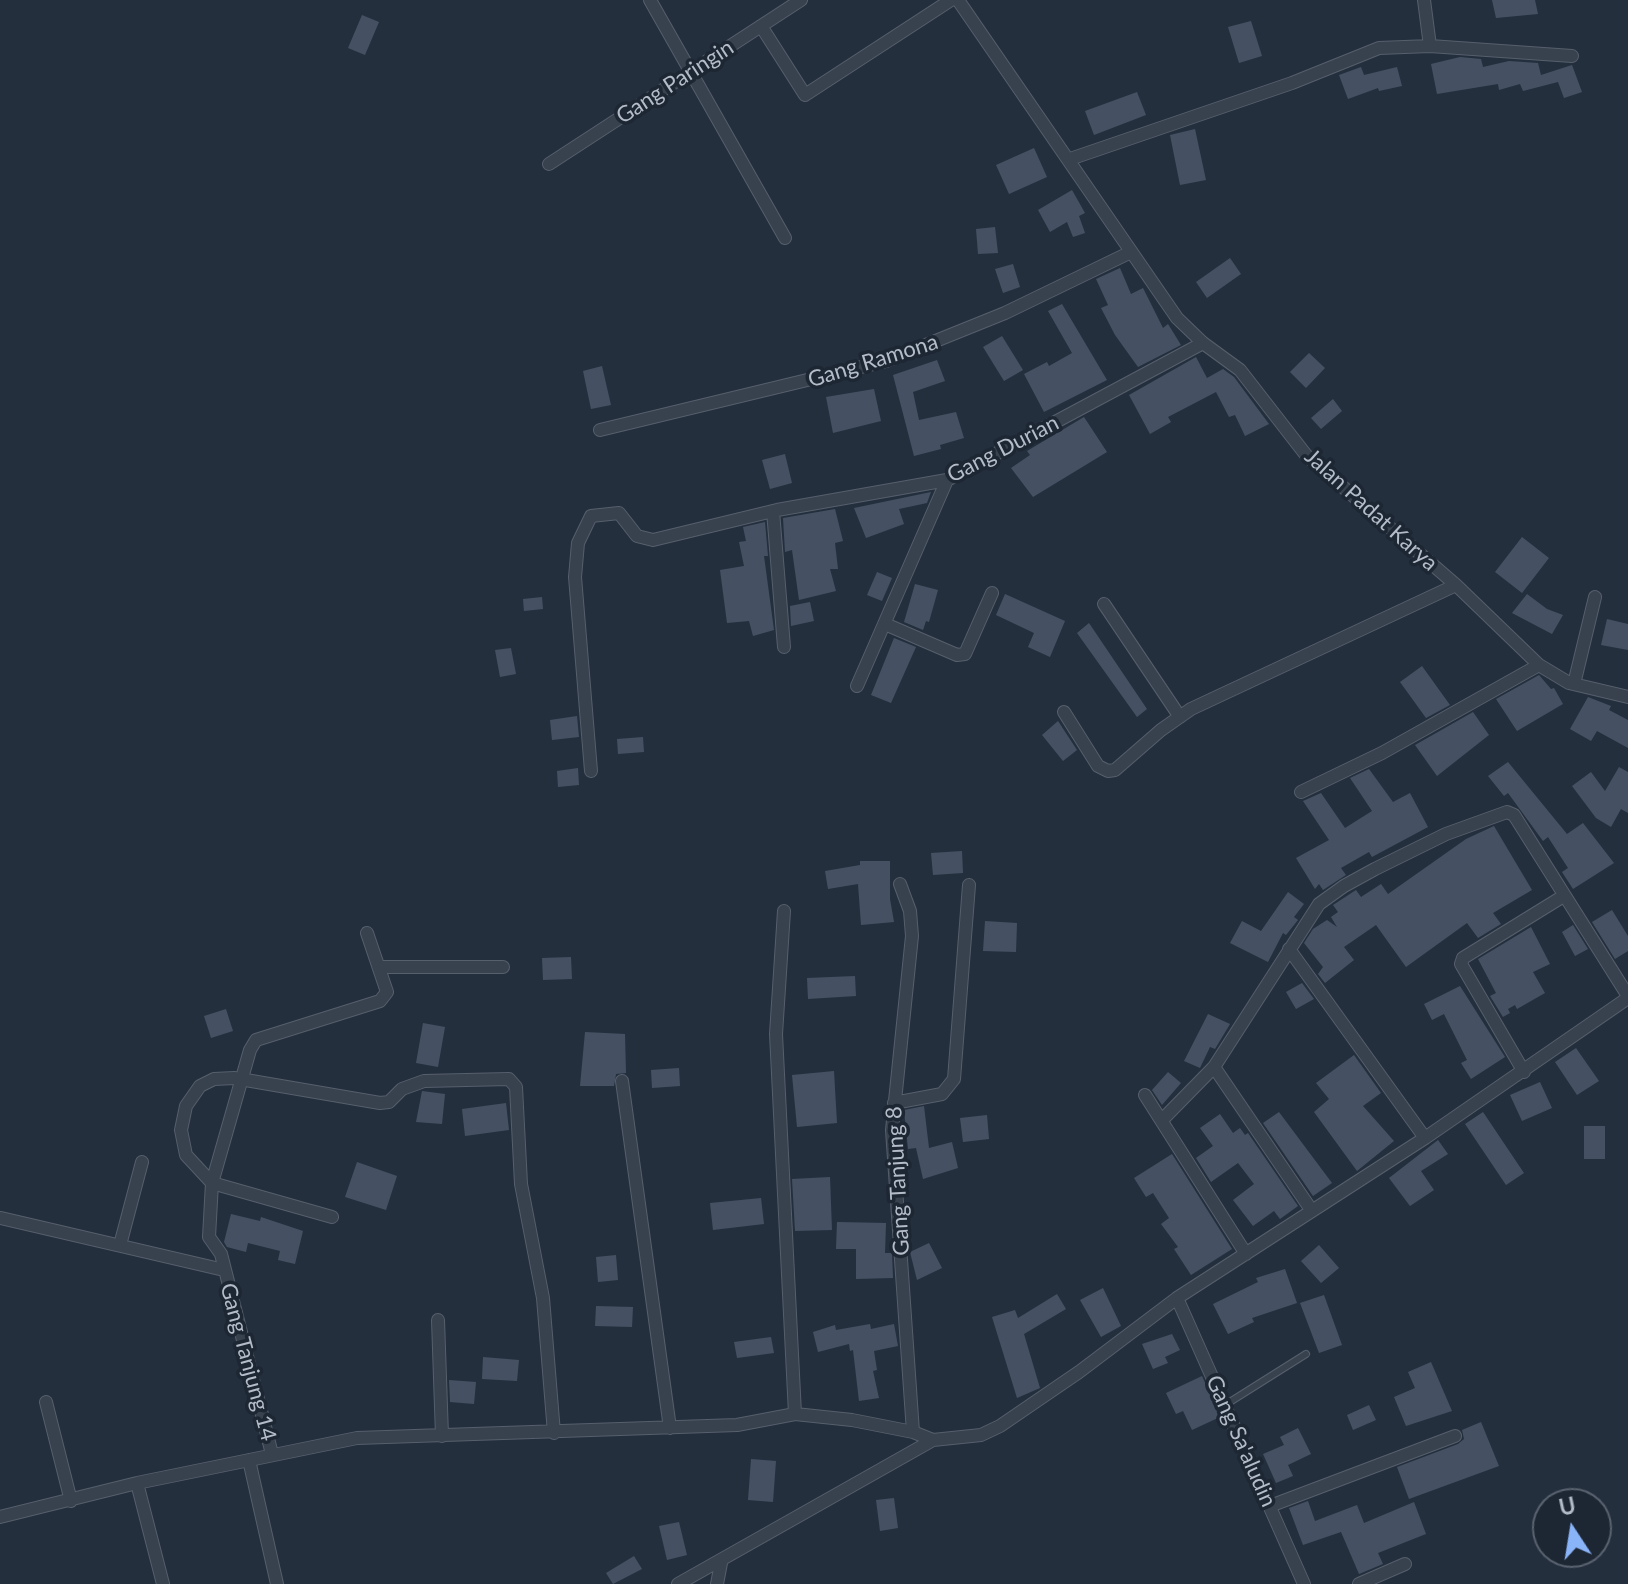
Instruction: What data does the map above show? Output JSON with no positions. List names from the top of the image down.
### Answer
{
  "streets": {
    "street": [
      "Gang Paringin",
      "Gang Ramona",
      "Gang Durian",
      "Jalan Padat Karya",
      "Gang Tanjung 8",
      "Gang Tanjung 14",
      "Gang Sa'aludin"
    ]
  },
  "crossings": [
    ["Gang Ramona", "Jalan Padat Karya"],
    ["Gang Durian", "Jalan Padat Karya"]
  ],
  "north": "top"
}
